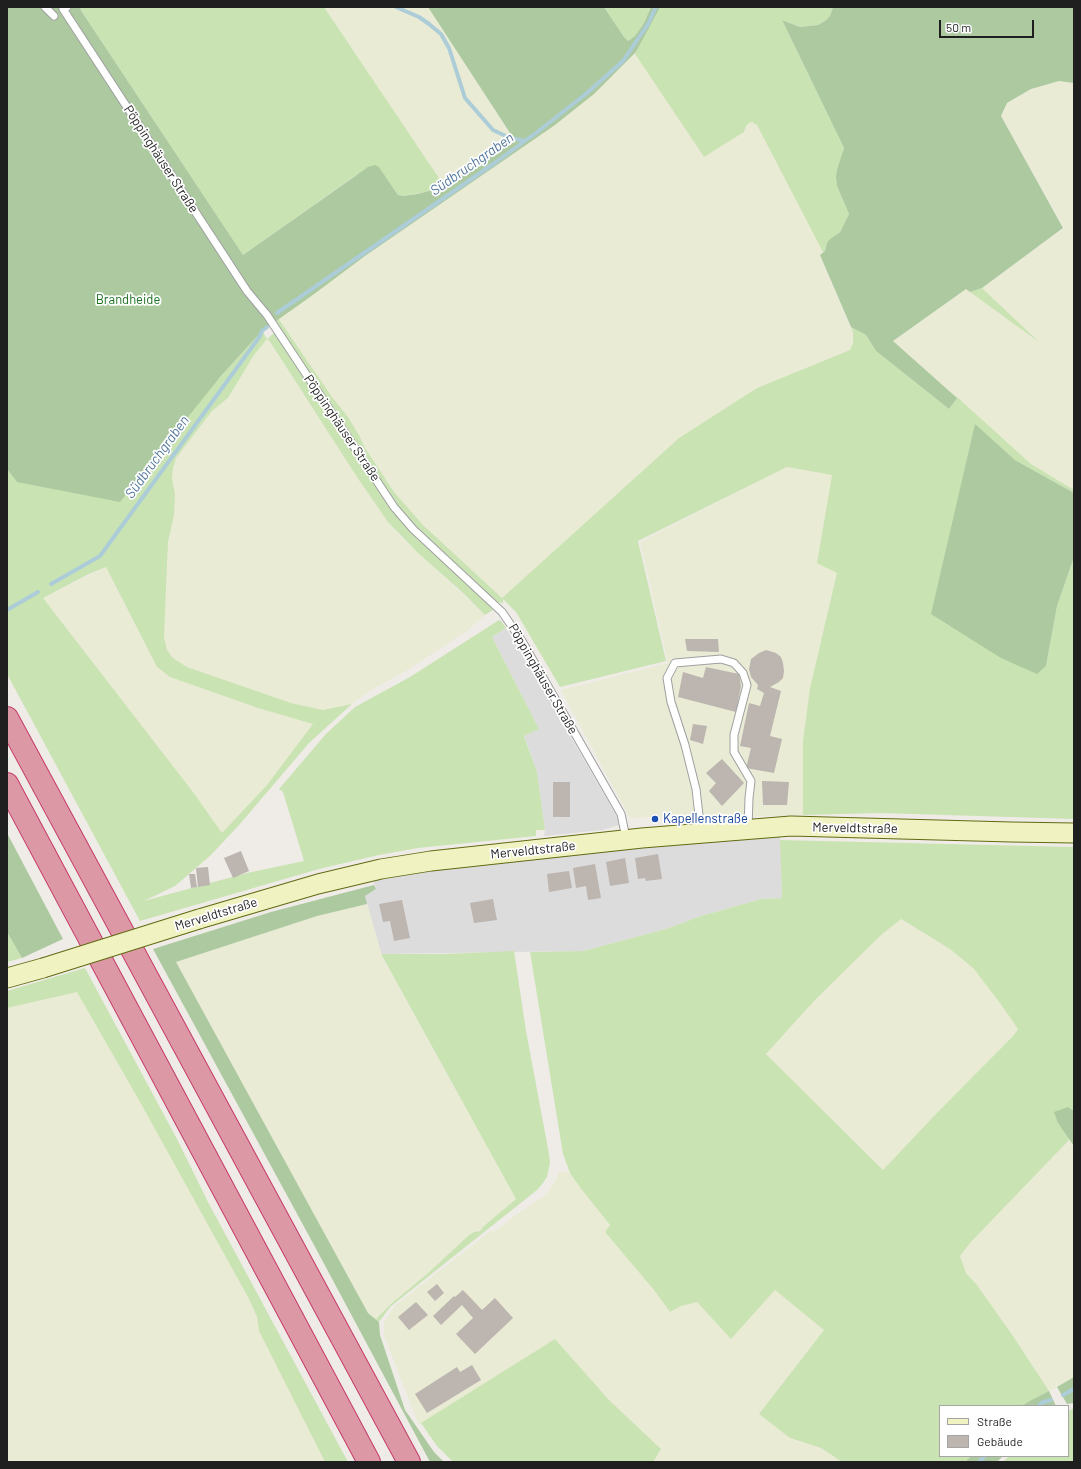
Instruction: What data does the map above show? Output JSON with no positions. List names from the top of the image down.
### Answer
{
  "streets": {
    "street": ["Merveldtstraße"],
    "lane": ["Pöppinghäuser Straße"]
  },
  "crossings": [
    ["Pöppinghäuser Straße", "Merveldtstraße"]
  ],
  "water": ["Südbruchgraben"],
  "parks": ["Brandheide"],
  "places": ["Kapellenstraße"],
  "legend": ["Straße", "Gebäude"],
  "scale_bar": "50 m"
}
